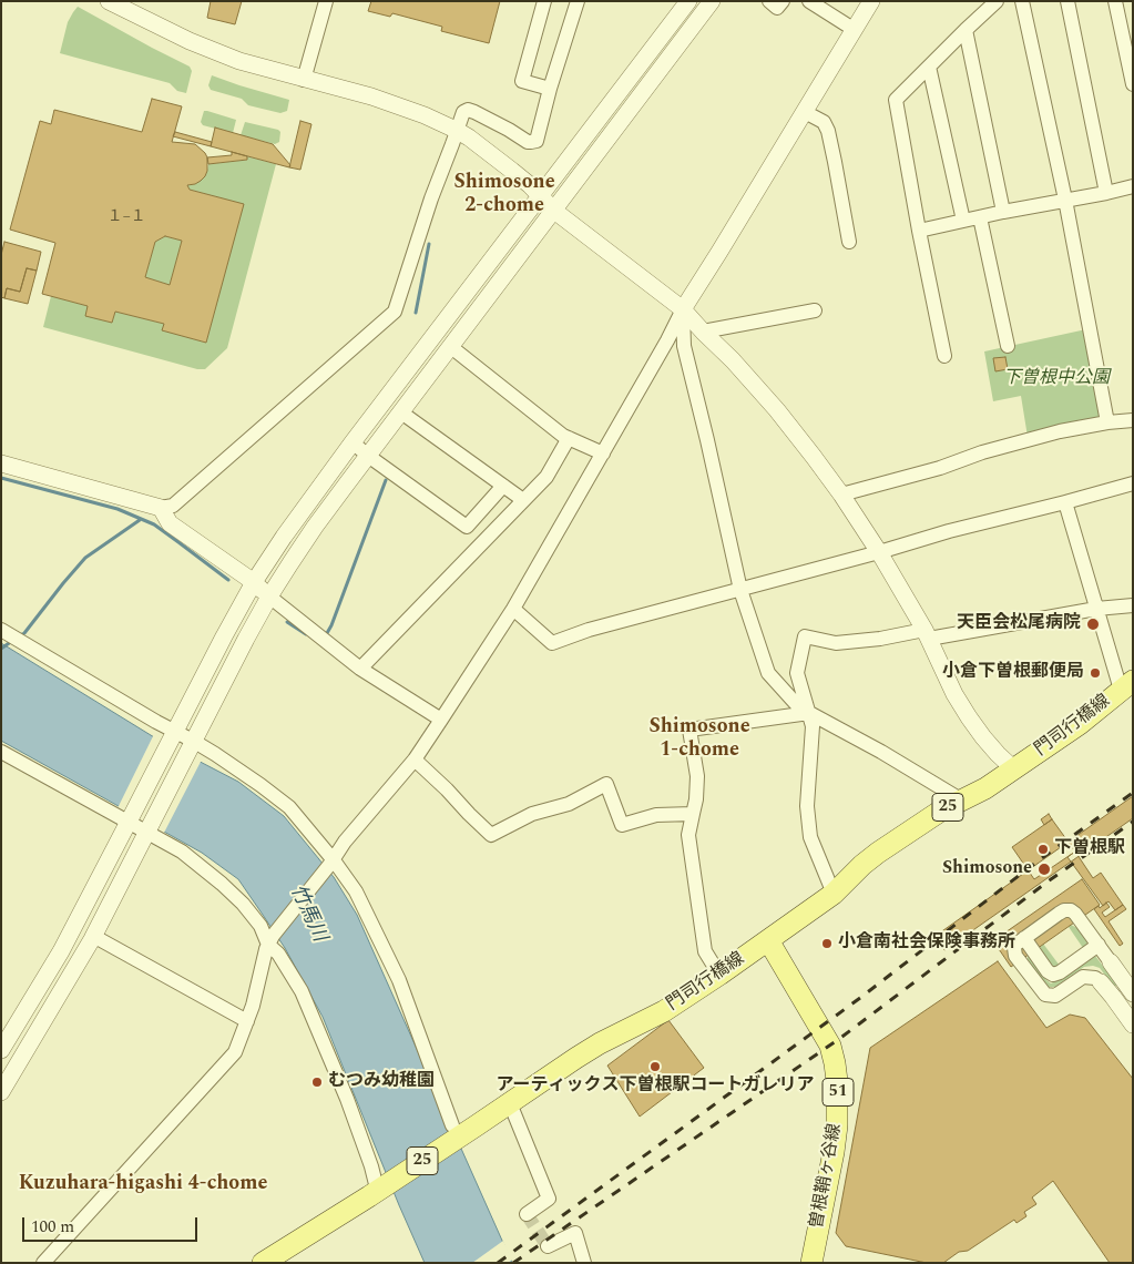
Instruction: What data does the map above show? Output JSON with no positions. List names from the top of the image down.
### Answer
{
  "streets": {
    "main road": [
      "門司行橋線",
      "25",
      "51",
      "曽根鞘ヶ谷線"
    ]
  },
  "crossings": [
    ["門司行橋線", "曽根鞘ヶ谷線"]
  ],
  "districts": ["Shimosone 2-chome", "Shimosone 1-chome", "Kuzuhara-higashi 4-chome"],
  "water": ["竹馬川"],
  "parks": ["下曽根中公園"],
  "places": [
    "天臣会松尾病院",
    "小倉下曽根郵便局",
    "下曽根駅",
    "Shimosone",
    "小倉南社会保険事務所",
    "アーティックス下曽根駅コートガレリア",
    "むつみ幼稚園"
  ],
  "house_numbers": ["１−１"],
  "scale_bar": "100 m"
}
